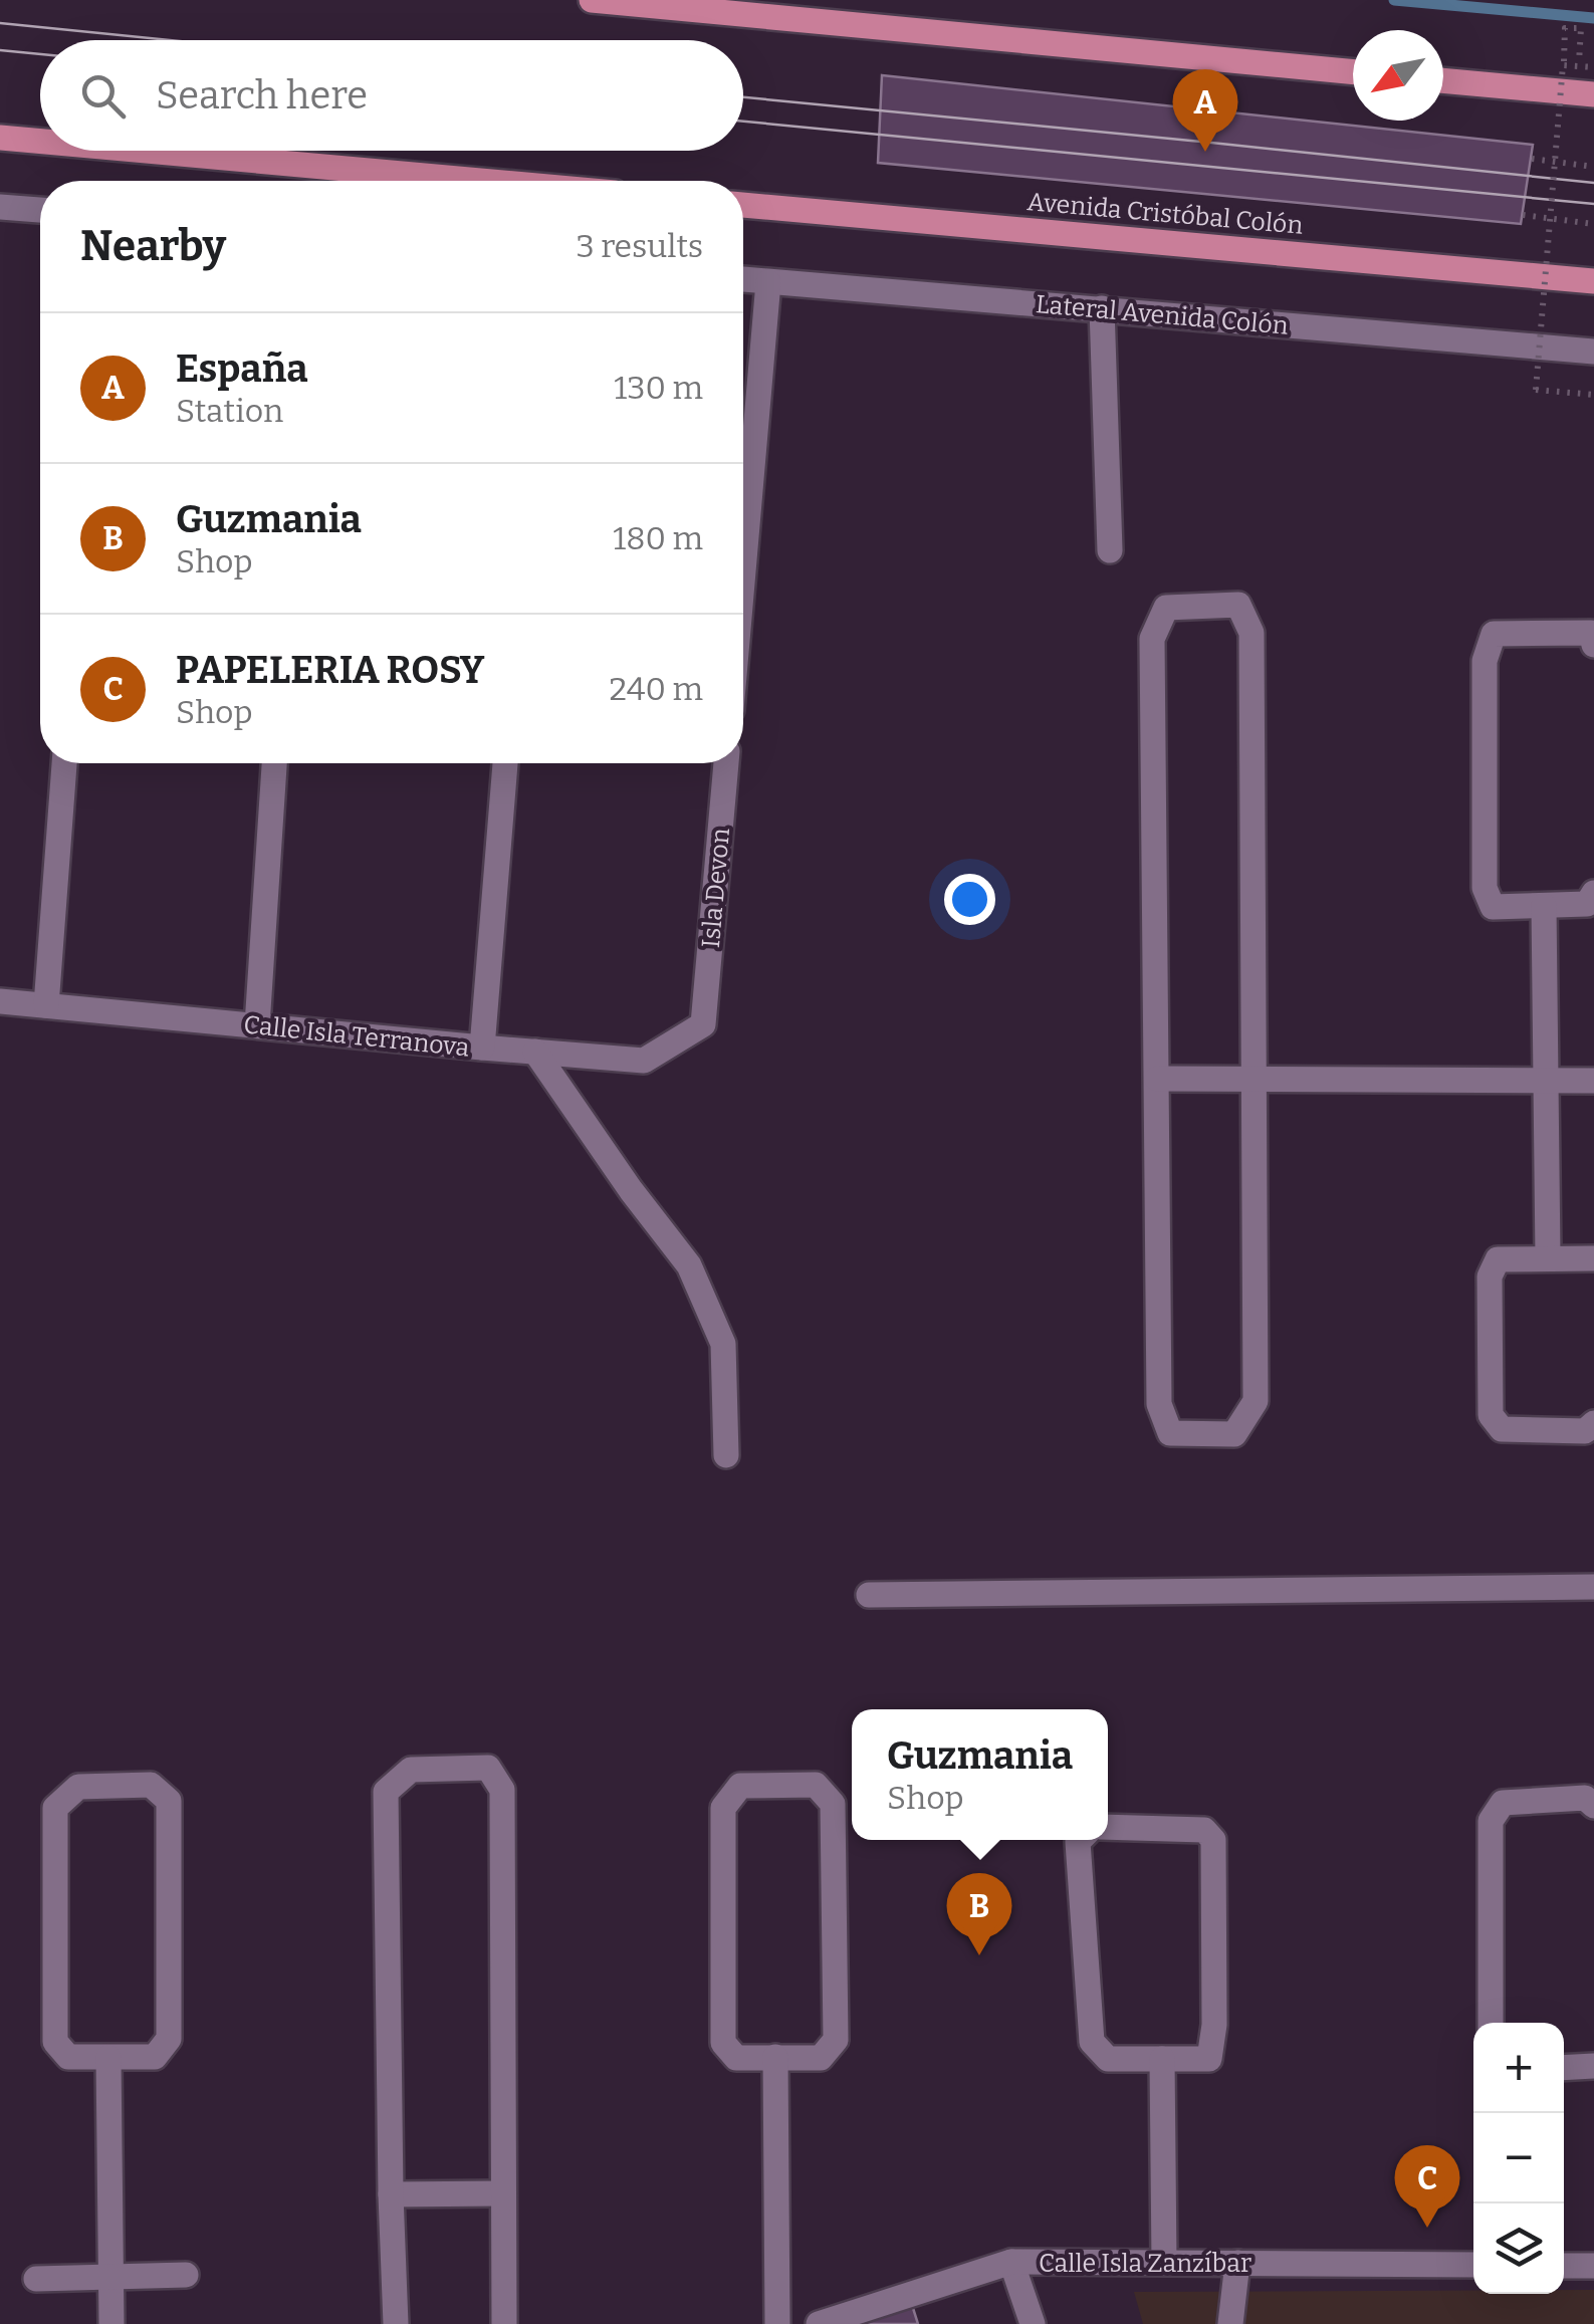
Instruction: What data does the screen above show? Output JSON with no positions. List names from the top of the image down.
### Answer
{
  "streets": {
    "main road": ["Avenida Cristóbal Colón"],
    "street": [
      "Lateral Avenida Colón",
      "Isla Devon",
      "Calle Isla Terranova",
      "Calle Isla Zanzíbar"
    ]
  },
  "crossings": [
    ["Isla Devon", "Calle Isla Terranova"]
  ],
  "north": "bottom left",
  "page": {
    "search": "Search here",
    "pins": ["A", "B", "C"],
    "heading": ["Nearby", "3 results"],
    "list": [
      {
        "mark": "A",
        "name": "España",
        "note": "Station",
        "value": "130 m"
      },
      {
        "mark": "B",
        "name": "Guzmania",
        "note": "Shop",
        "value": "180 m"
      },
      {
        "mark": "C",
        "name": "PAPELERIA ROSY",
        "note": "Shop",
        "value": "240 m"
      }
    ],
    "popup": ["Guzmania", "Shop"],
    "map_buttons": ["+", "−"]
  }
}
